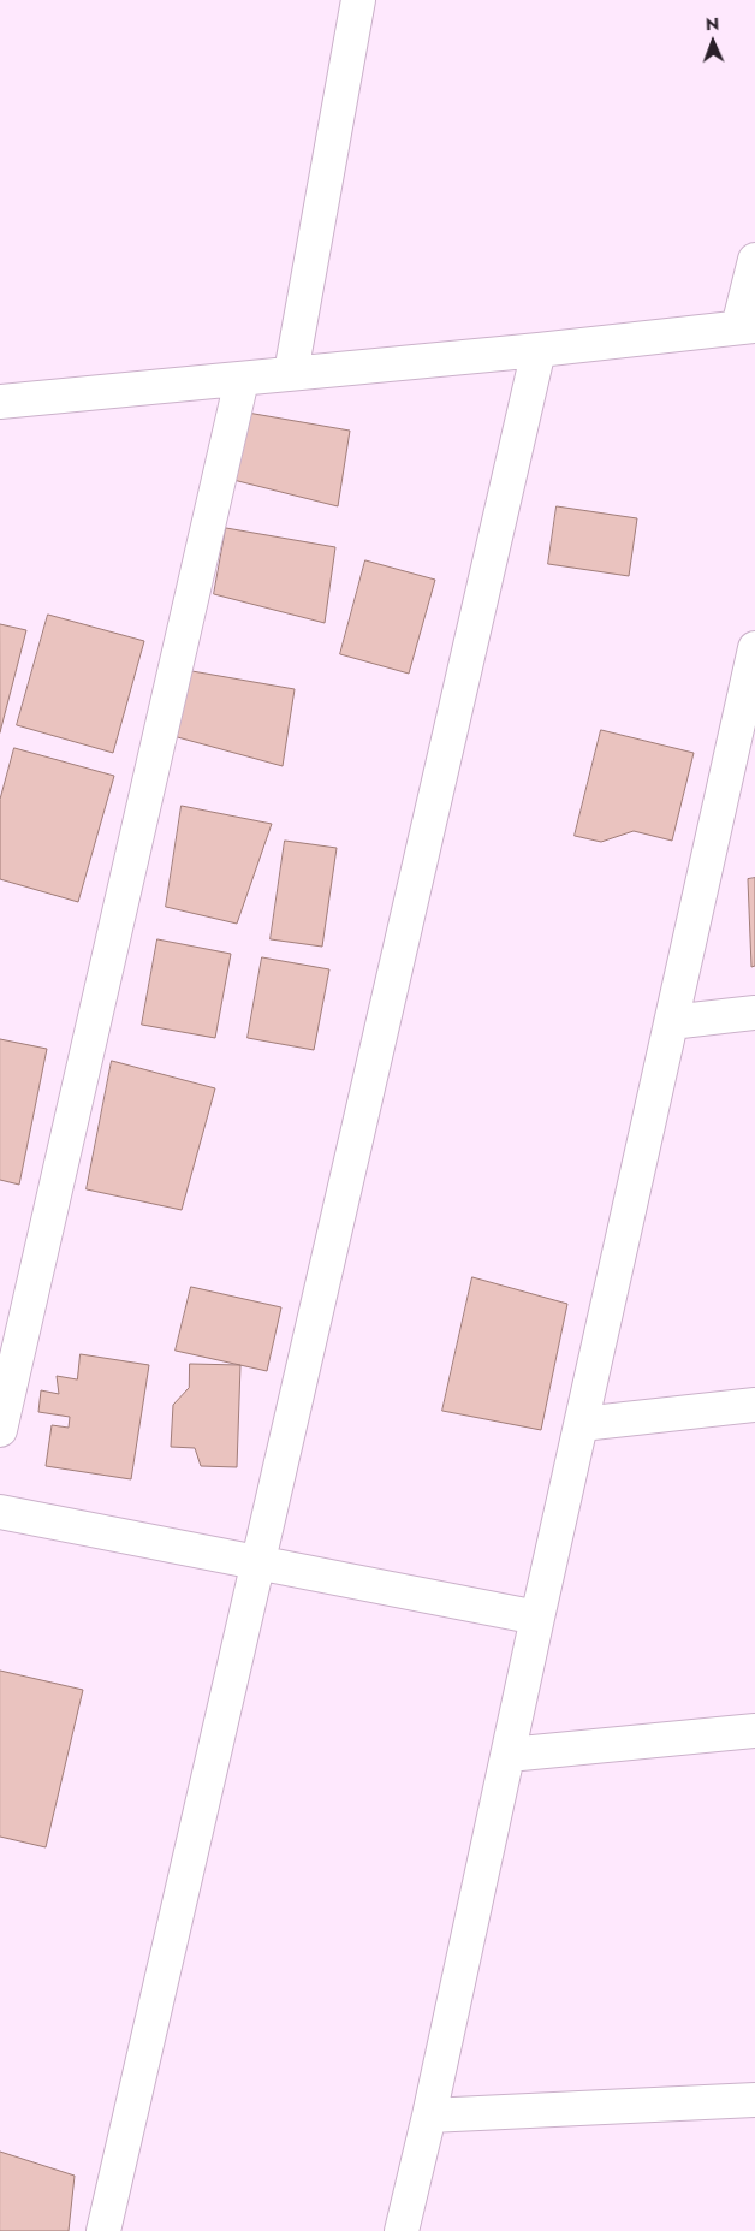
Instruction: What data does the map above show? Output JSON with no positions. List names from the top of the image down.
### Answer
{
  "north": "top"
}
